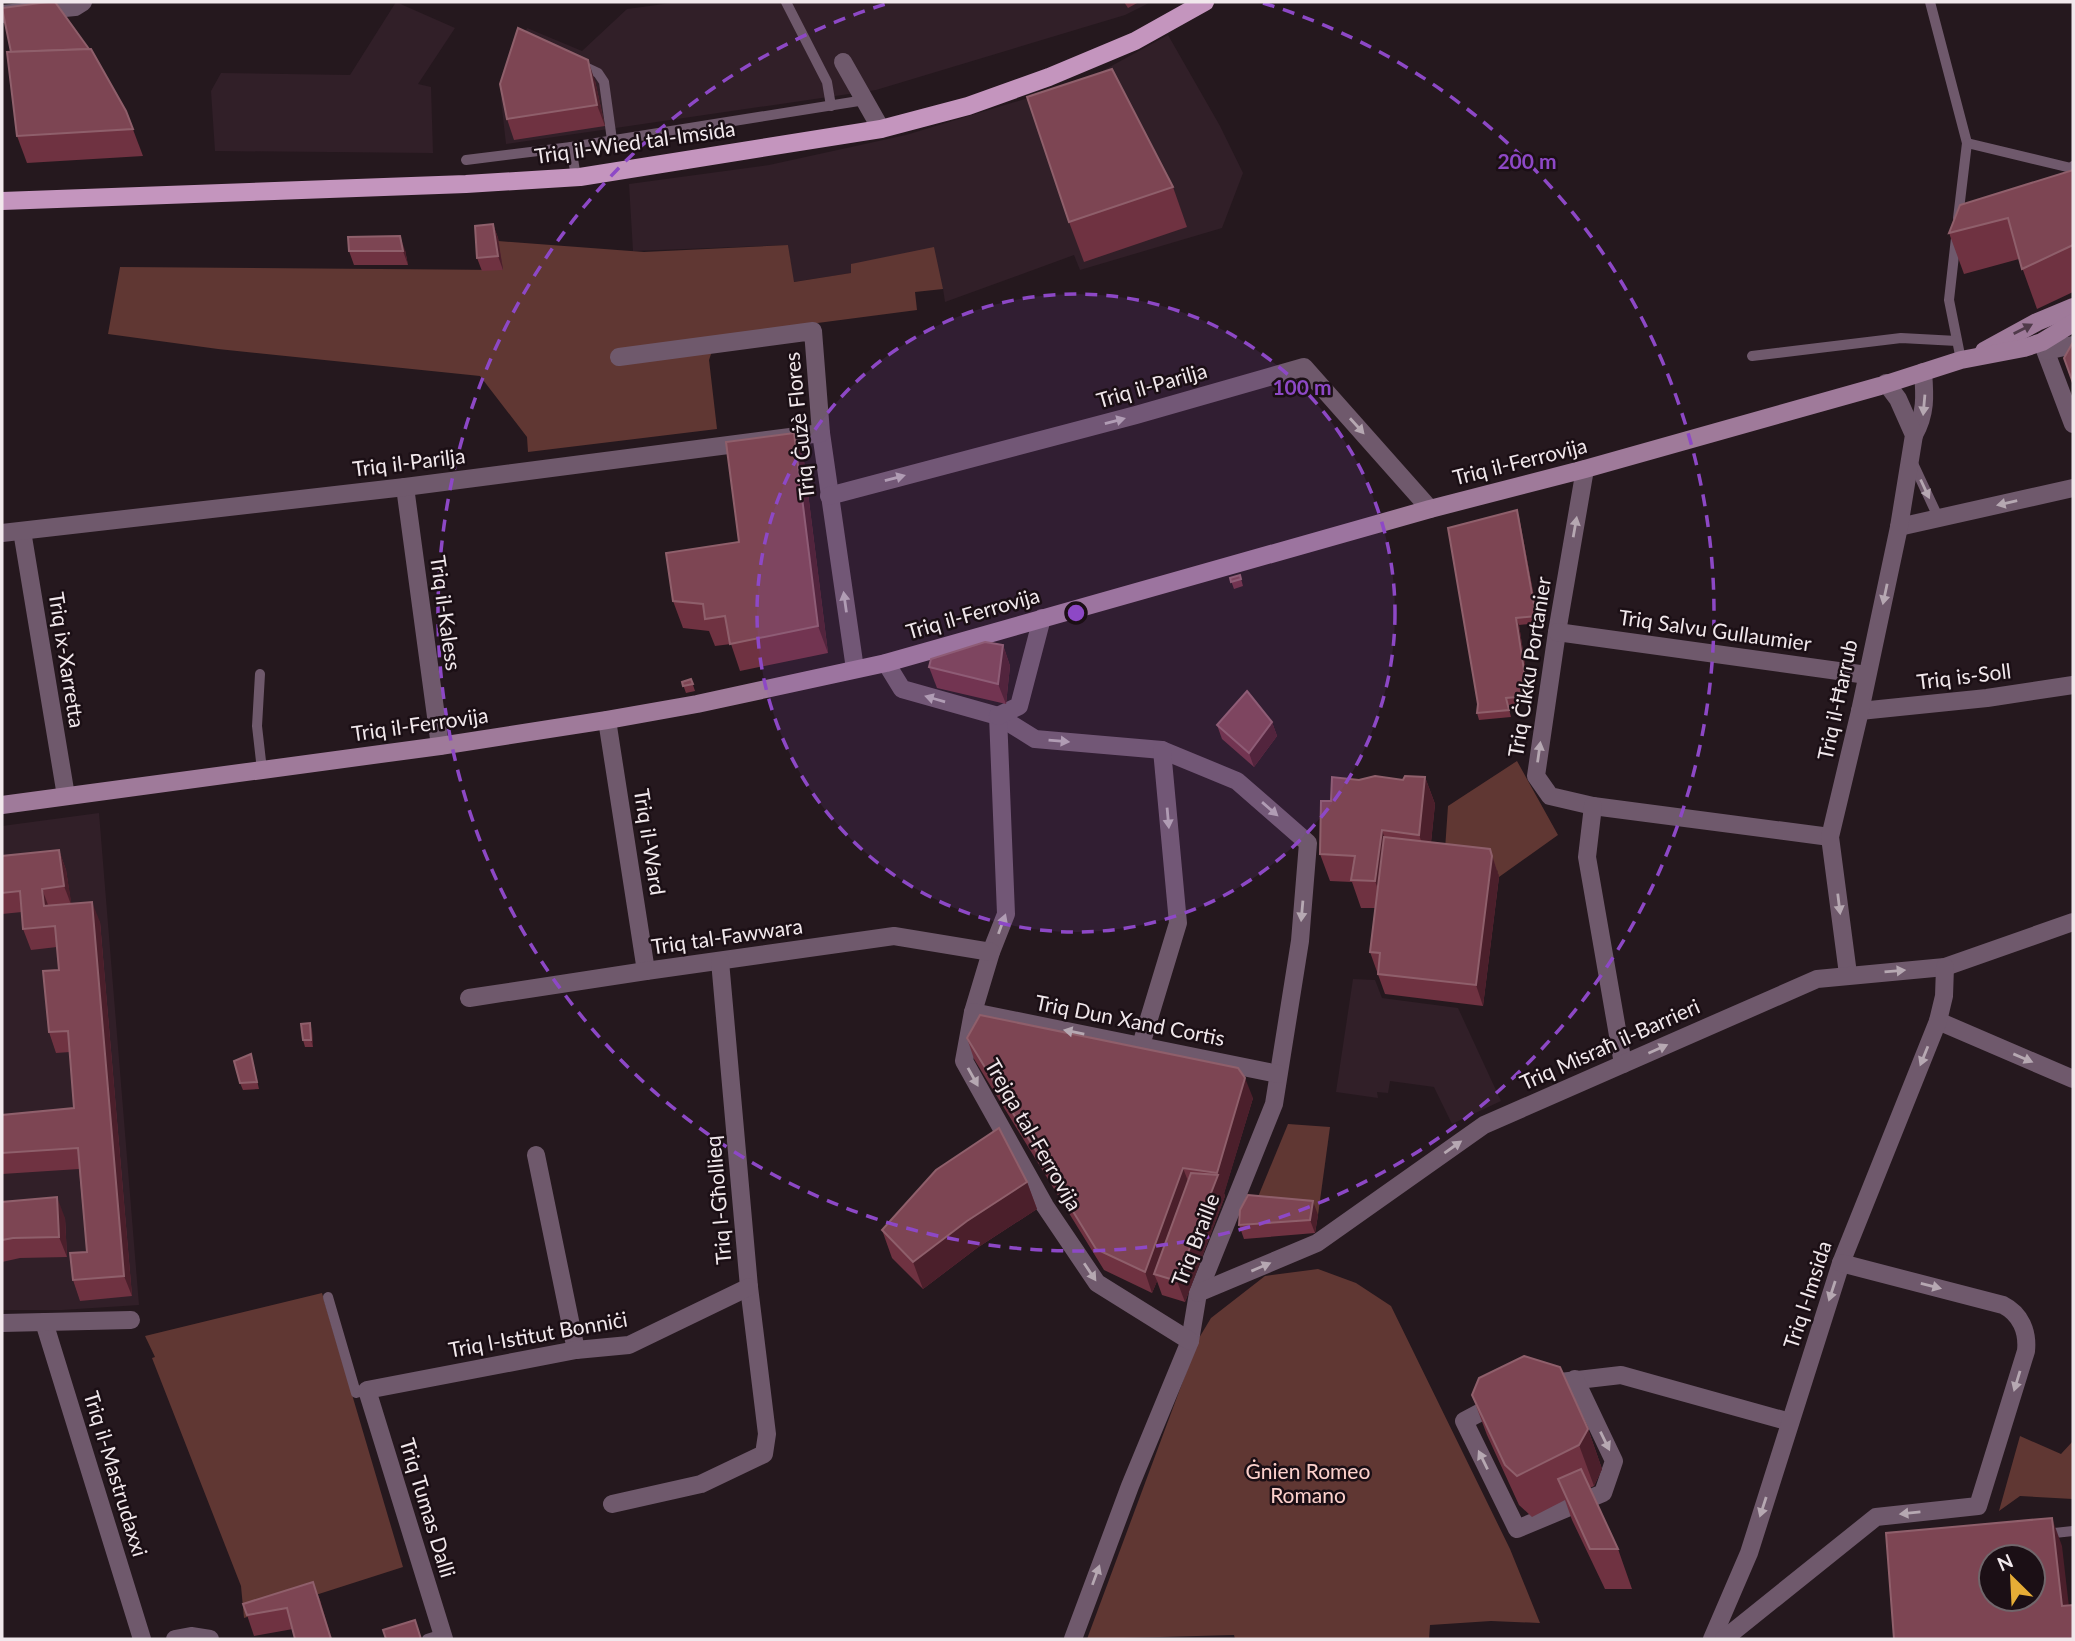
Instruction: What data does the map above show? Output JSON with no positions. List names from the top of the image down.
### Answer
{
  "streets": {
    "main road": ["Triq il-Wied tal-Imsida", "Triq il-Ferrovija"],
    "street": [
      "Triq il-Parilja",
      "Triq Ġużè Flores",
      "Triq il-Kaless",
      "Triq Salvu Gullaumier",
      "Triq ix-Xarretta",
      "Triq Ċikku Portanier",
      "Triq is-Soll",
      "Triq il-Ħarrub",
      "Triq il-Ward",
      "Triq tal-Fawwara",
      "Triq Dun Xand Cortis",
      "Triq Misraħ il-Barrieri",
      "Trejqa tal-Ferrovija",
      "Triq l-Għollieq",
      "Triq Braille",
      "Triq l-Imsida",
      "Triq l-Istitut Bonniċi",
      "Triq il-Mastrudaxxi",
      "Triq Tumas Dalli"
    ]
  },
  "crossings": [
    ["Triq il-Parilja", "Triq Ġużè Flores"],
    ["Triq il-Parilja", "Triq il-Ferrovija"],
    ["Triq il-Parilja", "Triq il-Kaless"],
    ["Triq il-Parilja", "Triq ix-Xarretta"],
    ["Triq Ġużè Flores", "Triq il-Ferrovija"],
    ["Triq il-Ferrovija", "Triq il-Kaless"],
    ["Triq il-Ferrovija", "Triq ix-Xarretta"],
    ["Triq il-Ferrovija", "Triq Ċikku Portanier"],
    ["Triq il-Ferrovija", "Triq il-Ħarrub"],
    ["Triq il-Ferrovija", "Triq il-Ward"],
    ["Triq Salvu Gullaumier", "Triq Ċikku Portanier"],
    ["Triq Salvu Gullaumier", "Triq il-Ħarrub"],
    ["Triq Ċikku Portanier", "Triq il-Ħarrub"],
    ["Triq is-Soll", "Triq il-Ħarrub"],
    ["Triq il-Ħarrub", "Triq Misraħ il-Barrieri"],
    ["Triq il-Ward", "Triq tal-Fawwara"],
    ["Triq tal-Fawwara", "Trejqa tal-Ferrovija"],
    ["Triq tal-Fawwara", "Triq l-Għollieq"],
    ["Triq Dun Xand Cortis", "Trejqa tal-Ferrovija"],
    ["Triq Dun Xand Cortis", "Triq Braille"],
    ["Triq Misraħ il-Barrieri", "Triq Braille"],
    ["Triq Misraħ il-Barrieri", "Triq l-Imsida"],
    ["Trejqa tal-Ferrovija", "Triq Braille"],
    ["Triq l-Għollieq", "Triq l-Istitut Bonniċi"],
    ["Triq l-Istitut Bonniċi", "Triq Tumas Dalli"]
  ],
  "one_way": [
    "Triq il-Parilja",
    "Triq Ċikku Portanier",
    "Triq il-Ħarrub",
    "Triq Dun Xand Cortis",
    "Triq Misraħ il-Barrieri",
    "Triq l-Imsida"
  ],
  "parks": ["Ġnien Romeo Romano"],
  "north": "top left",
  "rings": ["200 m", "100 m"]
}
